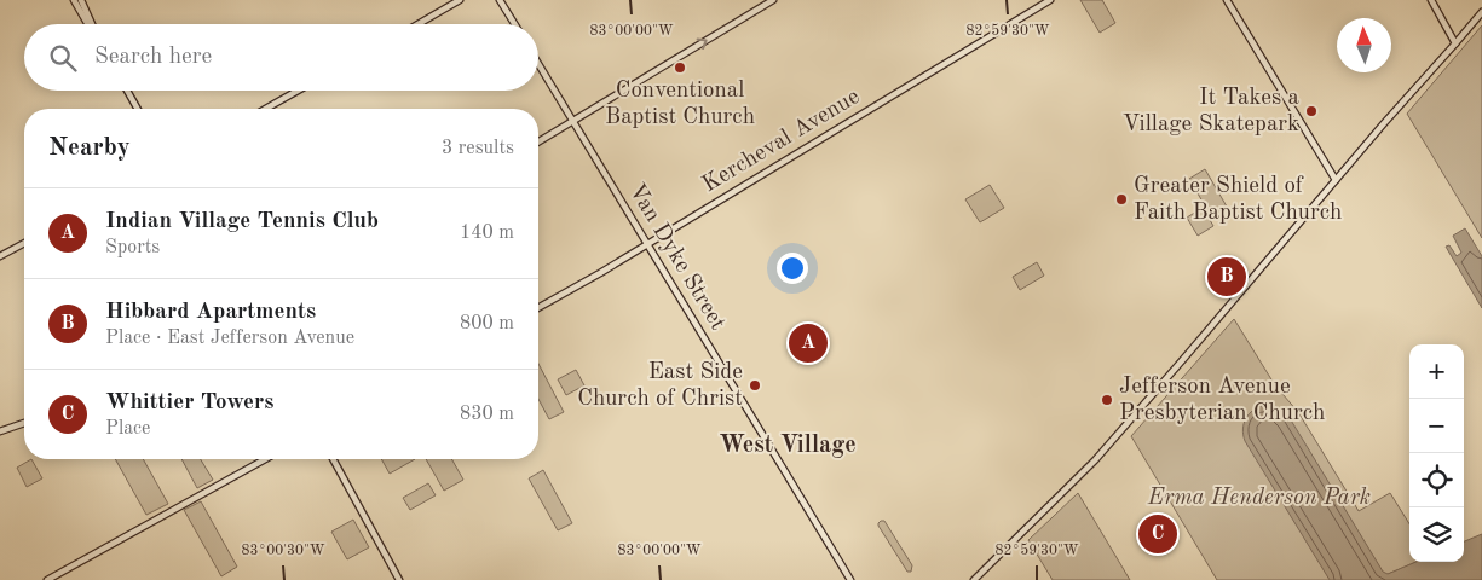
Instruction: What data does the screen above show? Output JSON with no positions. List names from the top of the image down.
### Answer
{
  "streets": {
    "main road": ["Kercheval Avenue", "Van Dyke Street"]
  },
  "crossings": [
    ["Kercheval Avenue", "Van Dyke Street"]
  ],
  "districts": ["West Village"],
  "parks": ["Erma Henderson Park"],
  "places": [
    "Conventional Baptist Church",
    "It Takes a Village Skatepark",
    "Greater Shield of Faith Baptist Church",
    "East Side Church of Christ",
    "Jefferson Avenue Presbyterian Church"
  ],
  "north": "top",
  "page": {
    "search": "Search here",
    "heading": ["Nearby", "3 results"],
    "list": [
      {
        "mark": "A",
        "name": "Indian Village Tennis Club",
        "note": "Sports",
        "value": "140 m"
      },
      {
        "mark": "B",
        "name": "Hibbard Apartments",
        "note": "Place · East Jefferson Avenue",
        "value": "800 m"
      },
      {
        "mark": "C",
        "name": "Whittier Towers",
        "note": "Place",
        "value": "830 m"
      }
    ],
    "pins": ["B", "A", "C"],
    "map_buttons": ["+", "−"]
  },
  "coordinates": ["82°59'30\"W", "83°00'00\"W", "83°00'30\"W"]
}
